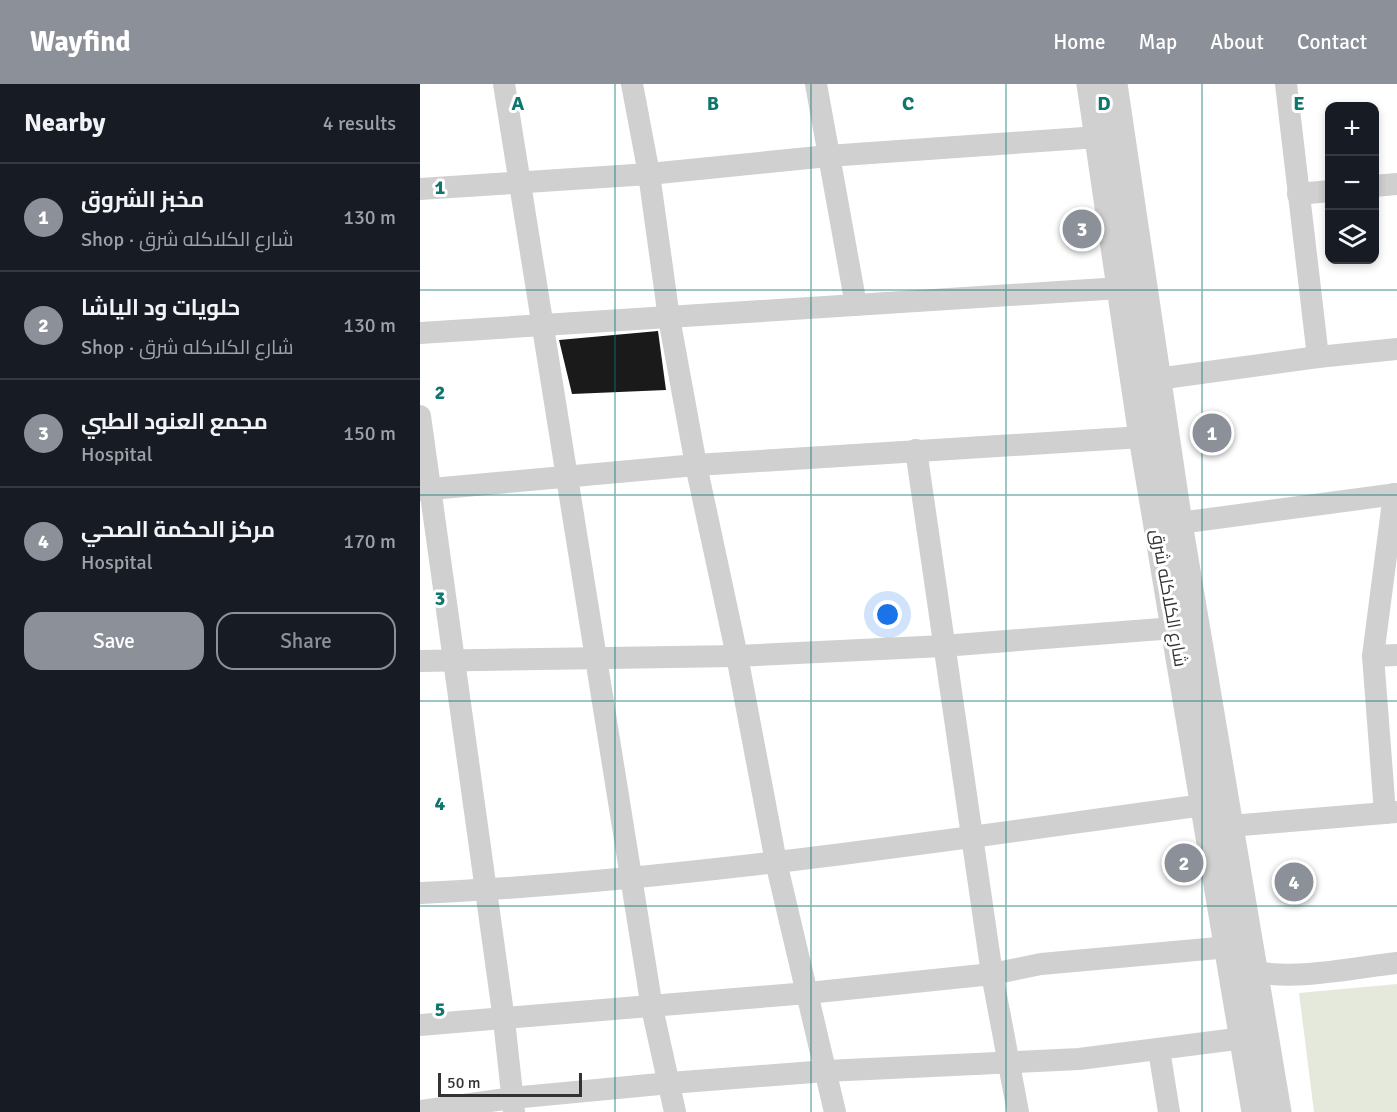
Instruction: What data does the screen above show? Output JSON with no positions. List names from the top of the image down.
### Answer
{
  "streets": {
    "street": ["شارع الكلاكله شرق"]
  },
  "scale_bar": "50 m",
  "page": {
    "header": "Wayfind",
    "nav": [
      "Home",
      "Map",
      "About",
      "Contact"
    ],
    "heading": ["Nearby", "4 results"],
    "map_buttons": ["+", "−"],
    "list": [
      {
        "mark": "1",
        "name": "مخبز الشروق",
        "note": "Shop · شارع الكلاكله شرق",
        "value": "130 m"
      },
      {
        "mark": "2",
        "name": "حلويات ود الياشا",
        "note": "Shop · شارع الكلاكله شرق",
        "value": "130 m"
      },
      {
        "mark": "3",
        "name": "مجمع العنود الطبي",
        "note": "Hospital",
        "value": "150 m"
      },
      {
        "mark": "4",
        "name": "مركز الحكمة الصحي",
        "note": "Hospital",
        "value": "170 m"
      }
    ],
    "pins": [
      "3",
      "1",
      "2",
      "4"
    ],
    "buttons": ["Save", "Share"],
    "scale": "50 m"
  },
  "grid": {
    "columns": [
      "A",
      "B",
      "C",
      "D",
      "E"
    ],
    "rows": [
      "1",
      "2",
      "3",
      "4",
      "5"
    ]
  }
}
